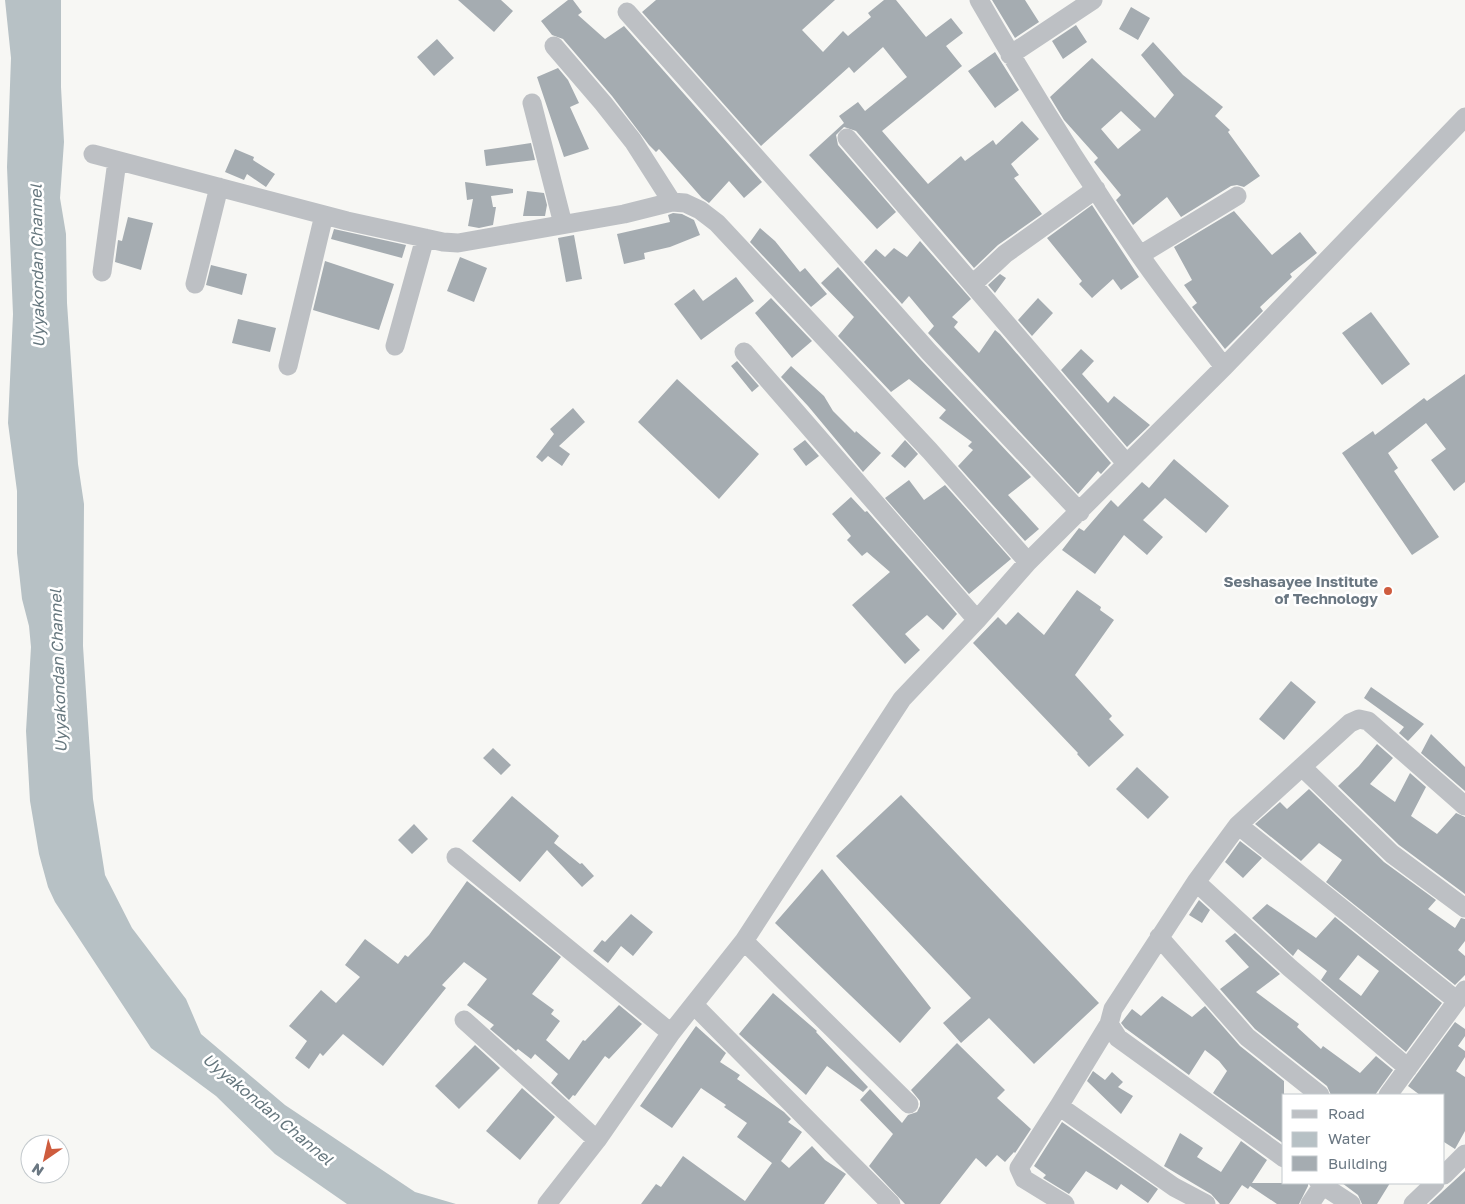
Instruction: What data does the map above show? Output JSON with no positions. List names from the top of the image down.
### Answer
{
  "water": ["Uyyakondan Channel"],
  "places": ["Seshasayee Institute of Technology"],
  "legend": ["Road", "Water", "Building"],
  "north": "bottom left"
}
